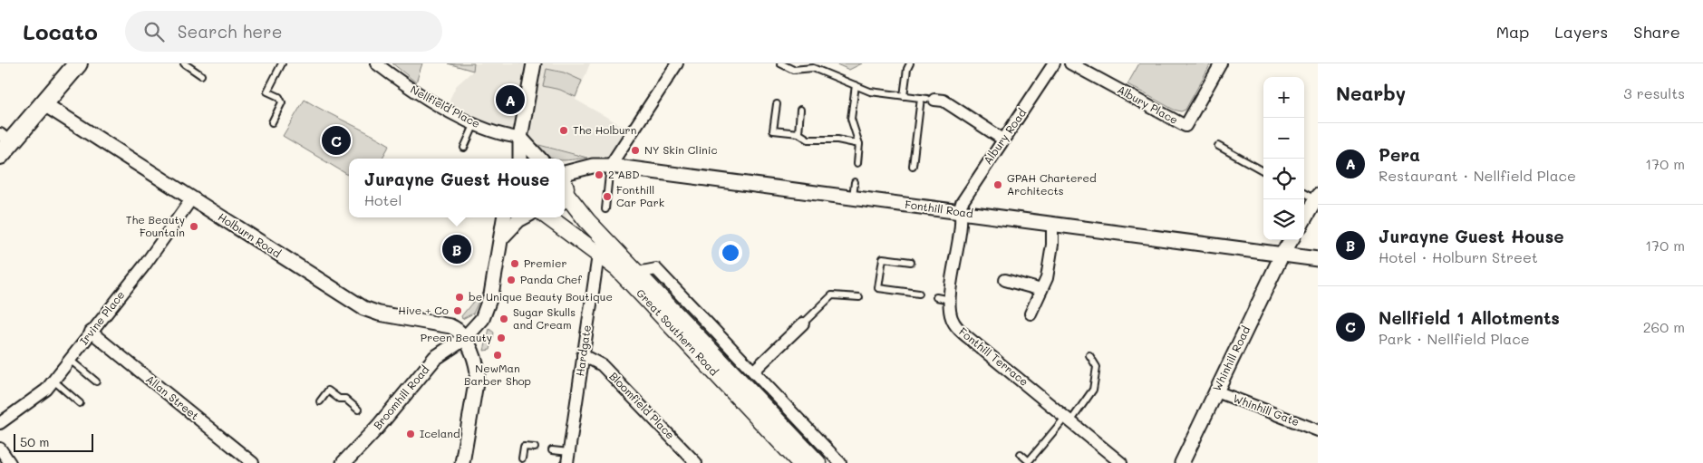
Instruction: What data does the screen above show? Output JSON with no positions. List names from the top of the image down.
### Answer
{
  "streets": {
    "main road": ["Great Southern Road"],
    "street": [
      "Albury Place",
      "Nellfield Place",
      "Albury Road",
      "Fonthill Road",
      "Holburn Road",
      "Irvine Place",
      "Hardgate",
      "Fonthill Terrace",
      "Whinhill Road",
      "Allan Street",
      "Broomhill Road",
      "Bloomfield Place",
      "Whinhill Gate"
    ]
  },
  "crossings": [
    ["Albury Road", "Fonthill Road"],
    ["Albury Road", "Fonthill Terrace"],
    ["Fonthill Road", "Fonthill Terrace"],
    ["Fonthill Road", "Whinhill Road"],
    ["Holburn Road", "Irvine Place"],
    ["Holburn Road", "Broomhill Road"],
    ["Irvine Place", "Allan Street"],
    ["Great Southern Road", "Hardgate"],
    ["Hardgate", "Bloomfield Place"],
    ["Whinhill Road", "Whinhill Gate"]
  ],
  "places": [
    "The Holburn",
    "NY Skin Clinic",
    "2 ABD",
    "GPAH Chartered Architects",
    "Fonthill Car Park",
    "The Beauty Fountain",
    "Premier",
    "Panda Chef",
    "be Unique Beauty Boutique",
    "Hive + Co",
    "Sugar Skulls and Cream",
    "Preen Beauty",
    "NewMan Barber Shop",
    "Iceland"
  ],
  "scale_bar": "50 m",
  "page": {
    "header": "Locato",
    "search": "Search here",
    "nav": ["Map", "Layers", "Share"],
    "heading": ["Nearby", "3 results"],
    "map_buttons": ["+", "−"],
    "pins": ["A", "C", "B"],
    "list": [
      {
        "mark": "A",
        "name": "Pera",
        "note": "Restaurant · Nellfield Place",
        "value": "170 m"
      },
      {
        "mark": "B",
        "name": "Jurayne Guest House",
        "note": "Hotel · Holburn Street",
        "value": "170 m"
      },
      {
        "mark": "C",
        "name": "Nellfield 1 Allotments",
        "note": "Park · Nellfield Place",
        "value": "260 m"
      }
    ],
    "popup": ["Jurayne Guest House", "Hotel"],
    "scale": "50 m"
  }
}
